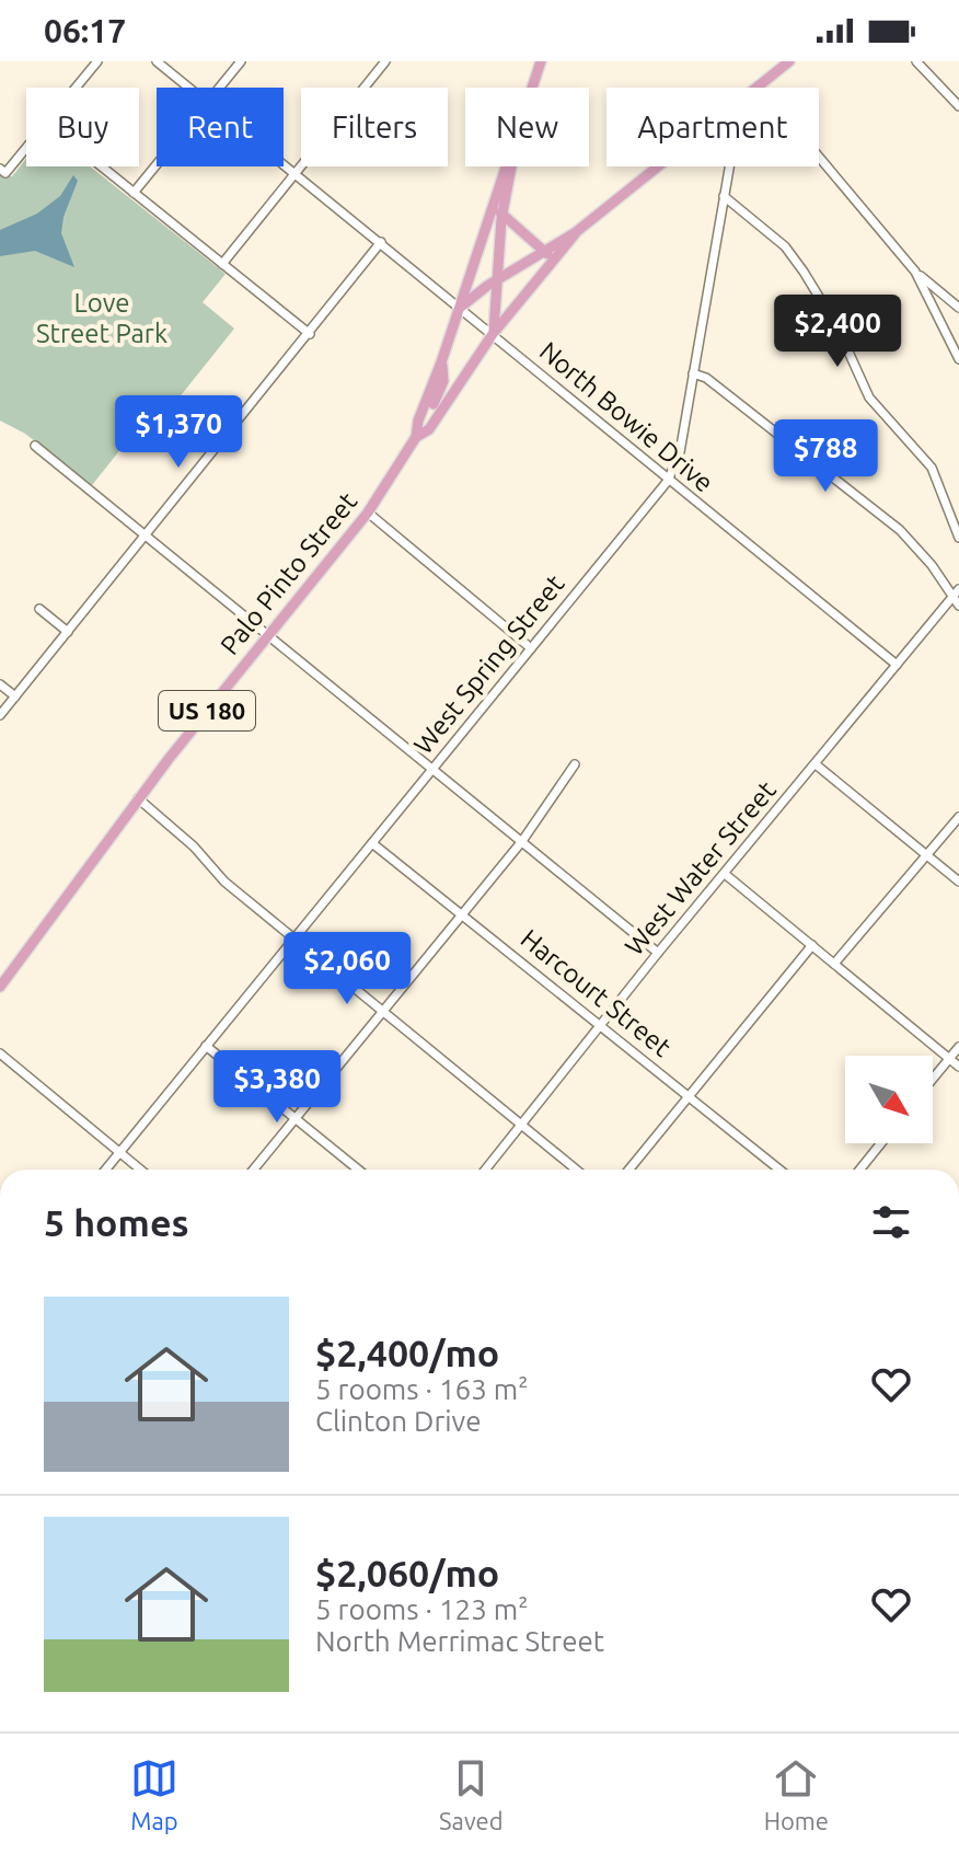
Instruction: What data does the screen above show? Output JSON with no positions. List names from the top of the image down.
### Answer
{
  "streets": {
    "main road": ["Palo Pinto Street", "US 180"],
    "street": [
      "North Bowie Drive",
      "West Spring Street",
      "West Water Street",
      "Harcourt Street"
    ]
  },
  "crossings": [
    ["North Bowie Drive", "Palo Pinto Street"],
    ["North Bowie Drive", "West Spring Street"],
    ["North Bowie Drive", "West Water Street"],
    ["West Spring Street", "Harcourt Street"],
    ["West Water Street", "Harcourt Street"]
  ],
  "parks": ["Love Street Park"],
  "north": "bottom right",
  "page": {
    "status": "06:17",
    "chip": [
      "Buy",
      "Rent",
      "Filters",
      "New",
      "Apartment"
    ],
    "price": [
      "$2,400",
      "$1,370",
      "$788",
      "$2,060",
      "$3,380"
    ],
    "heading": "5 homes",
    "list": [
      {
        "name": "$2,400/mo",
        "note": "5 rooms · 163 m² · Clinton Drive"
      },
      {
        "name": "$2,060/mo",
        "note": "5 rooms · 123 m² · North Merrimac Street"
      }
    ],
    "tabs": ["Map", "Saved", "Home"]
  }
}
